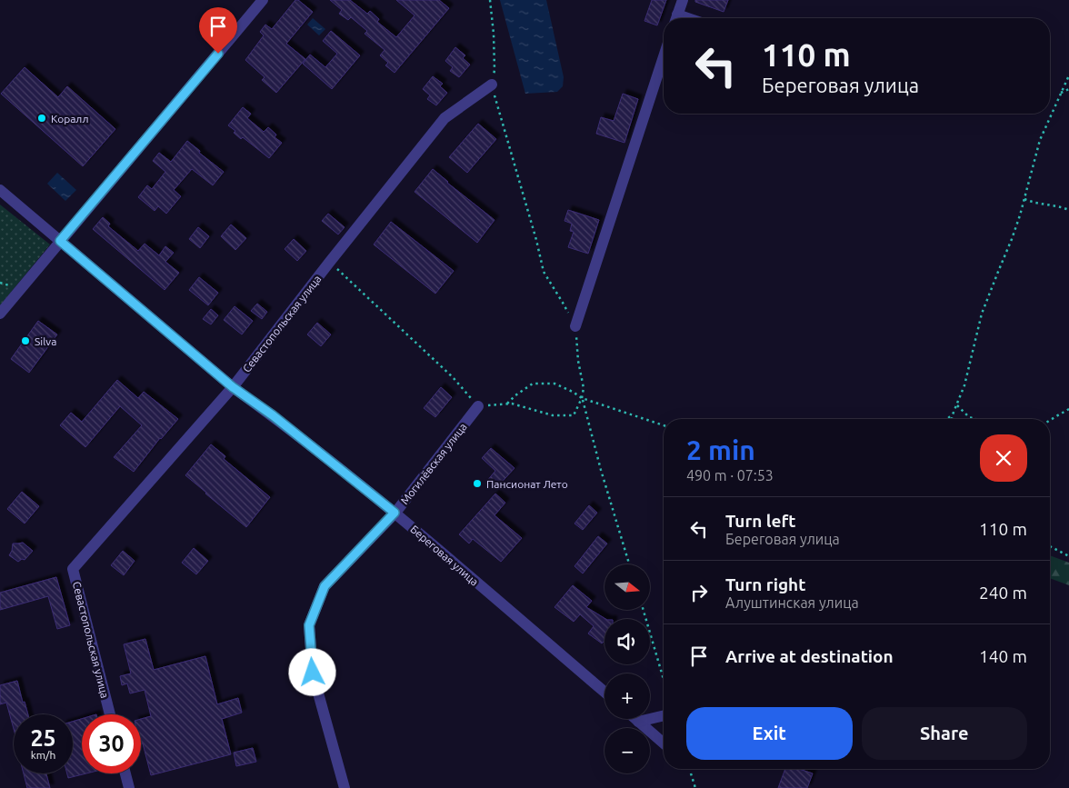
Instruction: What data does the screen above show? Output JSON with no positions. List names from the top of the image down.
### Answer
{
  "streets": {
    "street": ["Севастопольская улица", "Могилёвская улица", "Береговая улица"]
  },
  "crossings": [
    ["Севастопольская улица", "Береговая улица"],
    ["Могилёвская улица", "Береговая улица"]
  ],
  "places": ["Коралл", "Silva", "Пансионат Лето"],
  "north": "right",
  "page": {
    "turn": ["110 m", "Береговая улица"],
    "heading": ["2 min", "490 m · 07:53"],
    "list": [
      {
        "name": "Turn left",
        "note": "Береговая улица",
        "value": "110 m"
      },
      {
        "name": "Turn right",
        "note": "Алуштинская улица",
        "value": "240 m"
      },
      {
        "name": "Arrive at destination",
        "value": "140 m"
      }
    ],
    "map_buttons": ["+", "−"],
    "buttons": ["Exit", "Share"],
    "speed": "25 km/h",
    "limit": "30"
  }
}
